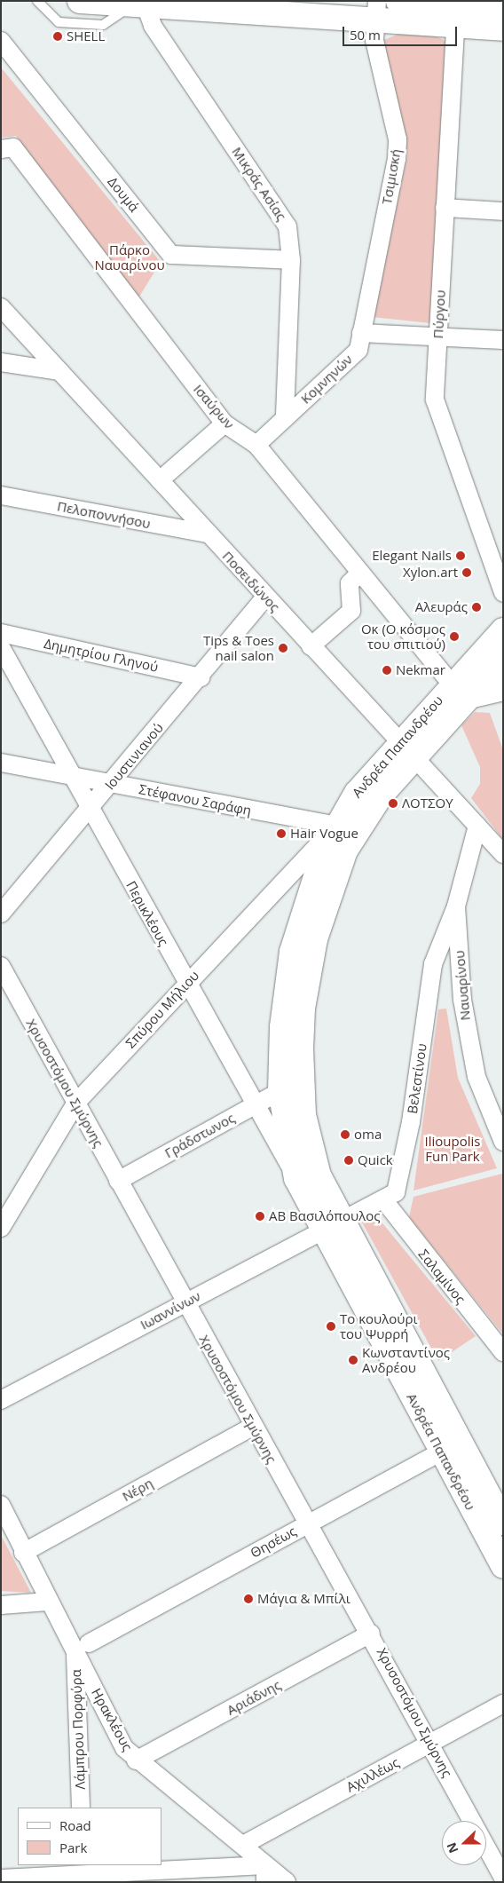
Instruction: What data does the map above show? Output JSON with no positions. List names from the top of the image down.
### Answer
{
  "streets": {
    "street": [
      "Τσιμισκή",
      "Μικράς Ασίας",
      "Δουμά",
      "Πύργου",
      "Κομνηνών",
      "Ισαύρων",
      "Πελοποννήσου",
      "Ποσειδώνος",
      "Δημητρίου Γληνού",
      "Ανδρέα Παπανδρέου",
      "Ιουστινιανού",
      "Στέφανου Σαράφη",
      "Περικλέους",
      "Ναυαρίνου",
      "Σπύρου Μήλιου",
      "Βελεστίνου",
      "Χρυσοστόμου Σμύρνης",
      "Γράδστωνος",
      "Σαλαμίνος",
      "Ιωαννίνων",
      "Νέρη",
      "Θησέως",
      "Αριάδνης",
      "Ηρακλέους",
      "Λάμπρου Πορφύρα",
      "Αχιλλέως"
    ]
  },
  "crossings": [
    ["Τσιμισκή", "Κομνηνών"],
    ["Μικράς Ασίας", "Δουμά"],
    ["Μικράς Ασίας", "Κομνηνών"],
    ["Κομνηνών", "Ισαύρων"],
    ["Ισαύρων", "Ανδρέα Παπανδρέου"],
    ["Πελοποννήσου", "Ποσειδώνος"],
    ["Ποσειδώνος", "Ανδρέα Παπανδρέου"],
    ["Ποσειδώνος", "Ιουστινιανού"],
    ["Ποσειδώνος", "Ναυαρίνου"],
    ["Δημητρίου Γληνού", "Ιουστινιανού"],
    ["Ανδρέα Παπανδρέου", "Στέφανου Σαράφη"],
    ["Ανδρέα Παπανδρέου", "Περικλέους"],
    ["Ανδρέα Παπανδρέου", "Σπύρου Μήλιου"],
    ["Ανδρέα Παπανδρέου", "Βελεστίνου"],
    ["Ανδρέα Παπανδρέου", "Γράδστωνος"],
    ["Ανδρέα Παπανδρέου", "Ιωαννίνων"],
    ["Ανδρέα Παπανδρέου", "Θησέως"],
    ["Ιουστινιανού", "Στέφανου Σαράφη"],
    ["Ιουστινιανού", "Περικλέους"],
    ["Στέφανου Σαράφη", "Περικλέους"],
    ["Στέφανου Σαράφη", "Σπύρου Μήλιου"],
    ["Περικλέους", "Σπύρου Μήλιου"],
    ["Περικλέους", "Γράδστωνος"],
    ["Ναυαρίνου", "Βελεστίνου"],
    ["Σπύρου Μήλιου", "Χρυσοστόμου Σμύρνης"],
    ["Βελεστίνου", "Σαλαμίνος"],
    ["Βελεστίνου", "Ιωαννίνων"],
    ["Χρυσοστόμου Σμύρνης", "Γράδστωνος"],
    ["Χρυσοστόμου Σμύρνης", "Ιωαννίνων"],
    ["Χρυσοστόμου Σμύρνης", "Νέρη"],
    ["Χρυσοστόμου Σμύρνης", "Θησέως"],
    ["Χρυσοστόμου Σμύρνης", "Αριάδνης"],
    ["Χρυσοστόμου Σμύρνης", "Αχιλλέως"],
    ["Νέρη", "Ηρακλέους"],
    ["Θησέως", "Ηρακλέους"],
    ["Θησέως", "Λάμπρου Πορφύρα"],
    ["Αριάδνης", "Ηρακλέους"],
    ["Ηρακλέους", "Λάμπρου Πορφύρα"],
    ["Ηρακλέους", "Αχιλλέως"]
  ],
  "parks": ["Πάρκο Ναυαρίνου", "Ilioupolis Fun Park"],
  "places": [
    "SHELL",
    "Elegant Nails",
    "Xylon.art",
    "Αλευράς",
    "Οκ (Ο κόσμος του σπιτιού)",
    "Tips & Toes nail salon",
    "Nekmar",
    "ΛΟΤΣΟΥ",
    "Hair Vogue",
    "oma",
    "Quick",
    "ΑΒ Βασιλόπουλος",
    "Το κουλούρι του Ψυρρή",
    "Κωνσταντίνος Ανδρέου",
    "Μάγια & Μπίλι"
  ],
  "legend": ["Road", "Park"],
  "scale_bar": "50 m",
  "north": "left"
}
